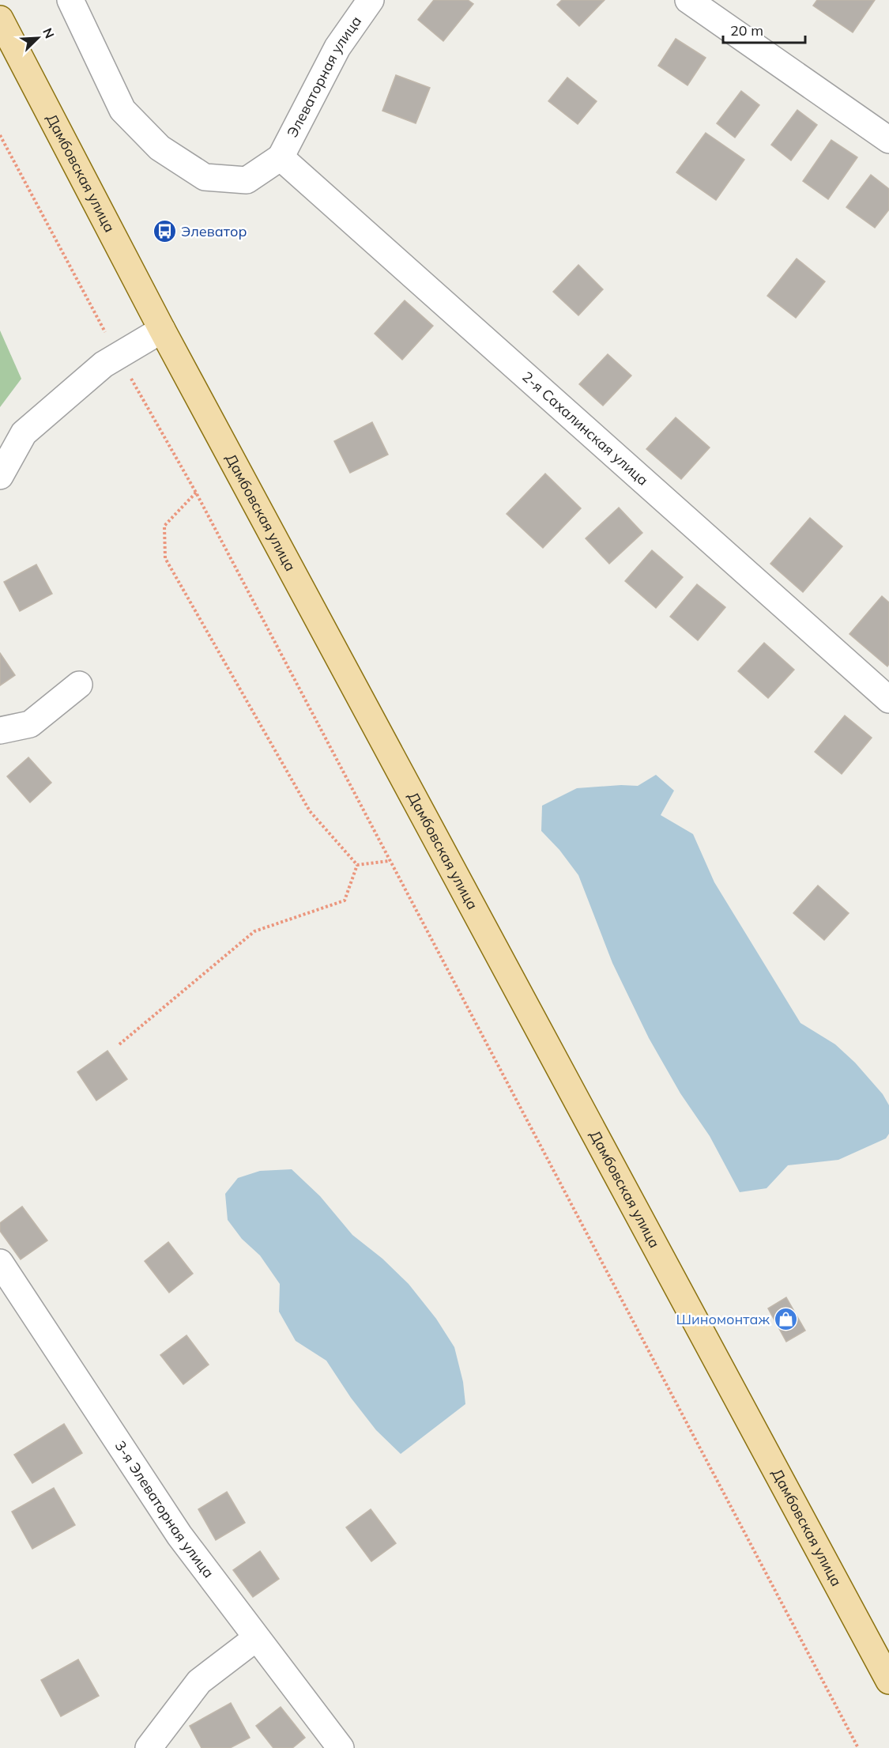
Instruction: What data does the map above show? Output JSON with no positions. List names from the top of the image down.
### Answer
{
  "streets": {
    "main road": ["Дамбовская улица"],
    "street": ["Элеваторная улица", "2-я Сахалинская улица", "3-я Элеваторная улица"]
  },
  "crossings": [
    ["Элеваторная улица", "2-я Сахалинская улица"]
  ],
  "places": {
    "bus stop": ["Элеватор"],
    "shop": ["Шиномонтаж"]
  },
  "scale_bar": "20 m",
  "north": "top right"
}
